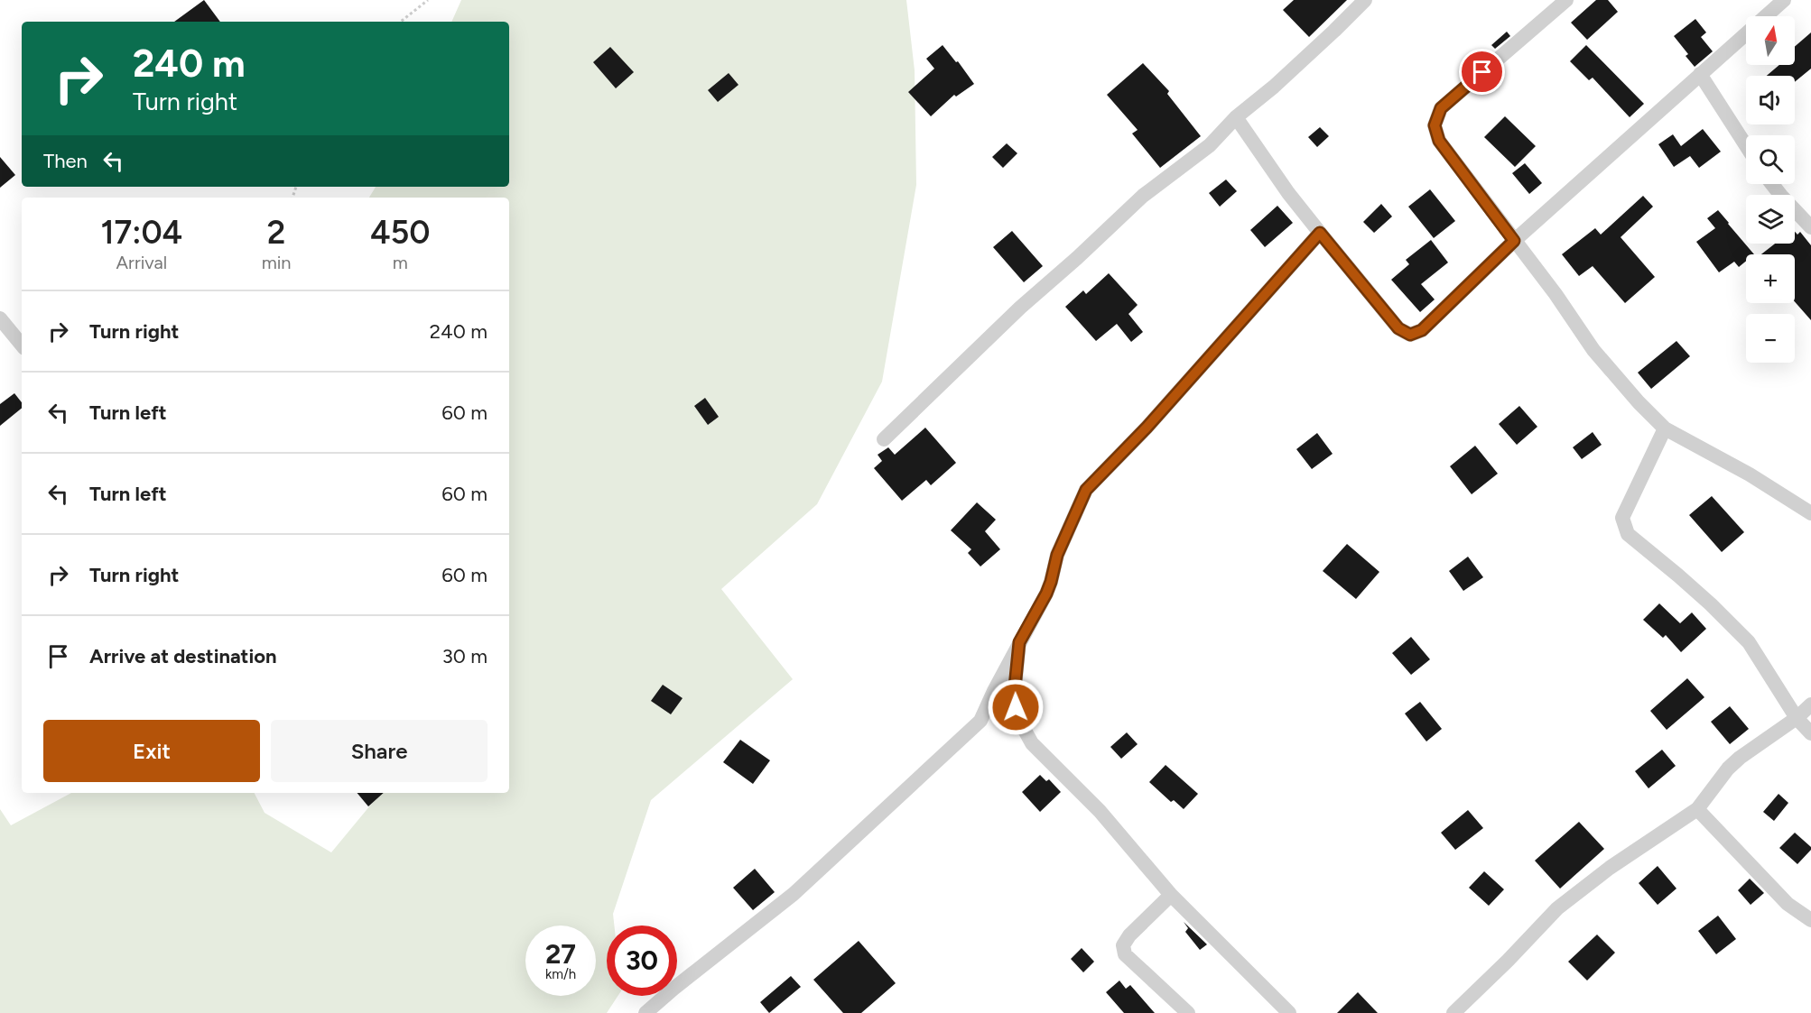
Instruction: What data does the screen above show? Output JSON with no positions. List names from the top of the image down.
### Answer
{
  "north": "top",
  "page": {
    "map_buttons": ["+", "−"],
    "turn": ["240 m", "Turn right"],
    "then": "Then",
    "eta": [
      "17:04",
      "Arrival",
      "2",
      "min",
      "450",
      "m"
    ],
    "list": [
      {
        "name": "Turn right",
        "value": "240 m"
      },
      {
        "name": "Turn left",
        "value": "60 m"
      },
      {
        "name": "Turn left",
        "value": "60 m"
      },
      {
        "name": "Turn right",
        "value": "60 m"
      },
      {
        "name": "Arrive at destination",
        "value": "30 m"
      }
    ],
    "buttons": ["Exit", "Share"],
    "speed": "27 km/h",
    "limit": "30"
  }
}
